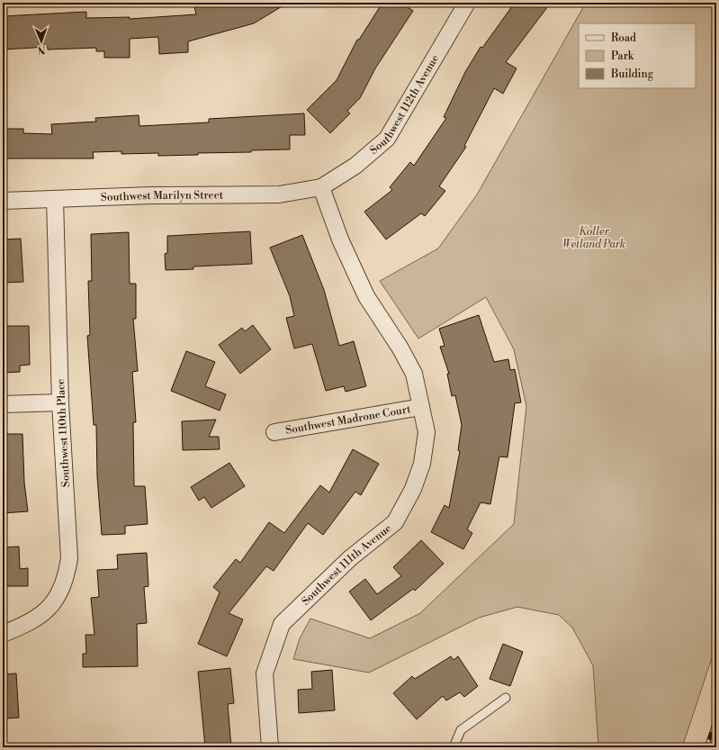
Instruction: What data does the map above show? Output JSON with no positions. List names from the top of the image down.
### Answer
{
  "streets": {
    "street": [
      "Southwest 112th Avenue",
      "Southwest Marilyn Street",
      "Southwest Madrone Court",
      "Southwest 110th Place",
      "Southwest 111th Avenue"
    ]
  },
  "crossings": [
    ["Southwest 112th Avenue", "Southwest Marilyn Street"],
    ["Southwest 112th Avenue", "Southwest 111th Avenue"],
    ["Southwest Marilyn Street", "Southwest 110th Place"],
    ["Southwest Marilyn Street", "Southwest 111th Avenue"],
    ["Southwest Madrone Court", "Southwest 111th Avenue"]
  ],
  "parks": ["Koller Wetland Park"],
  "legend": ["Road", "Park", "Building"],
  "north": "bottom"
}
